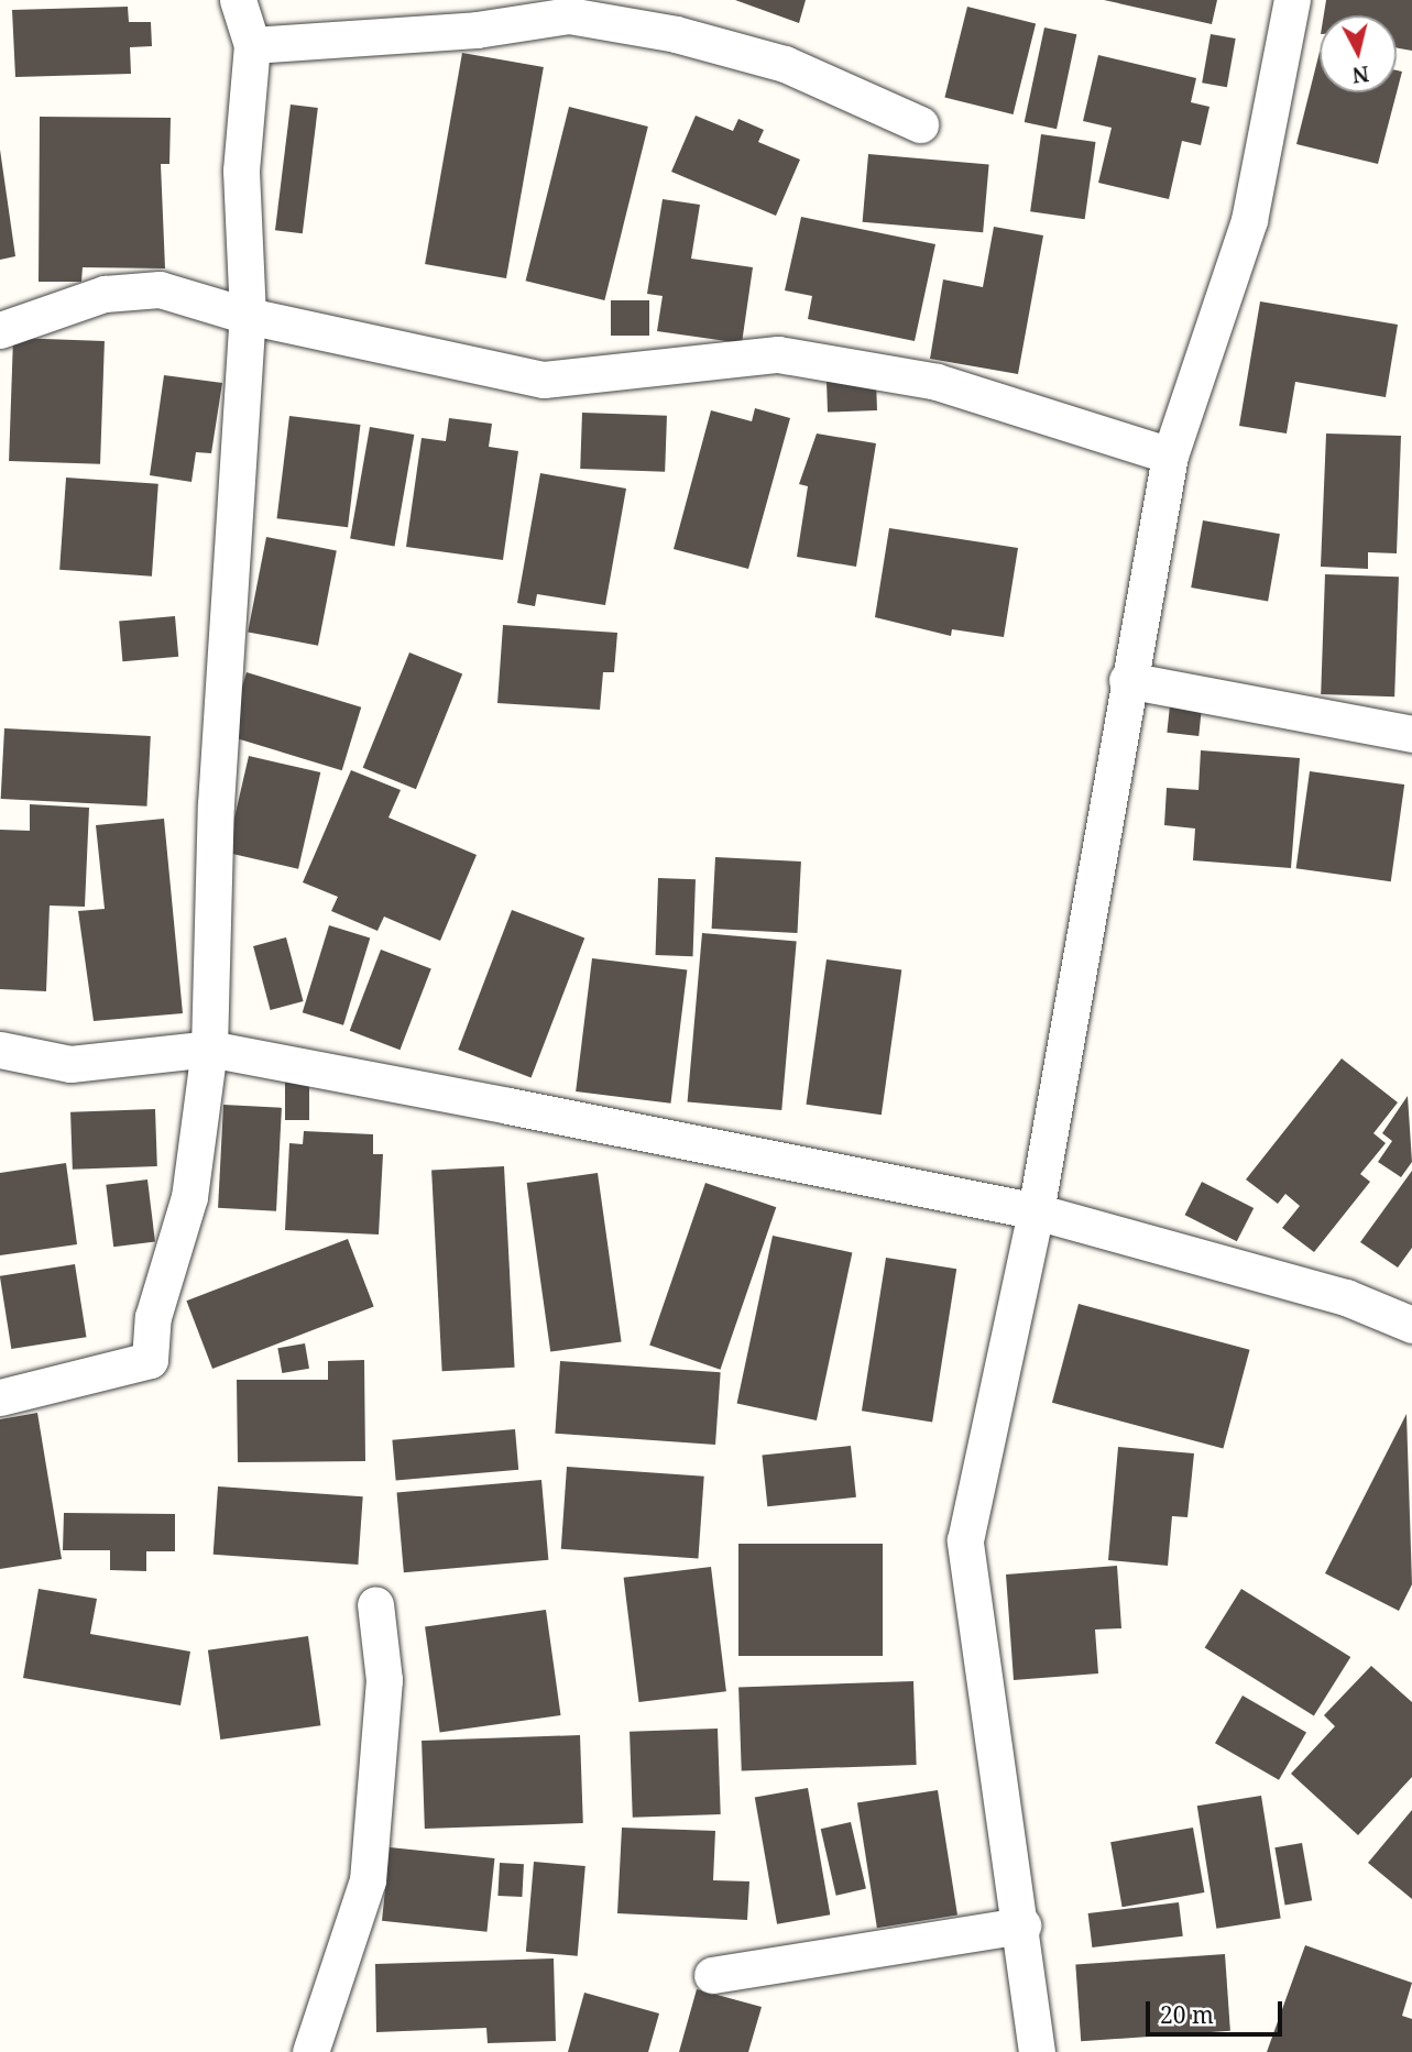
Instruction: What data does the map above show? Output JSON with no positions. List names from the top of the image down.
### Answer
{
  "scale_bar": "20 m",
  "north": "bottom"
}
